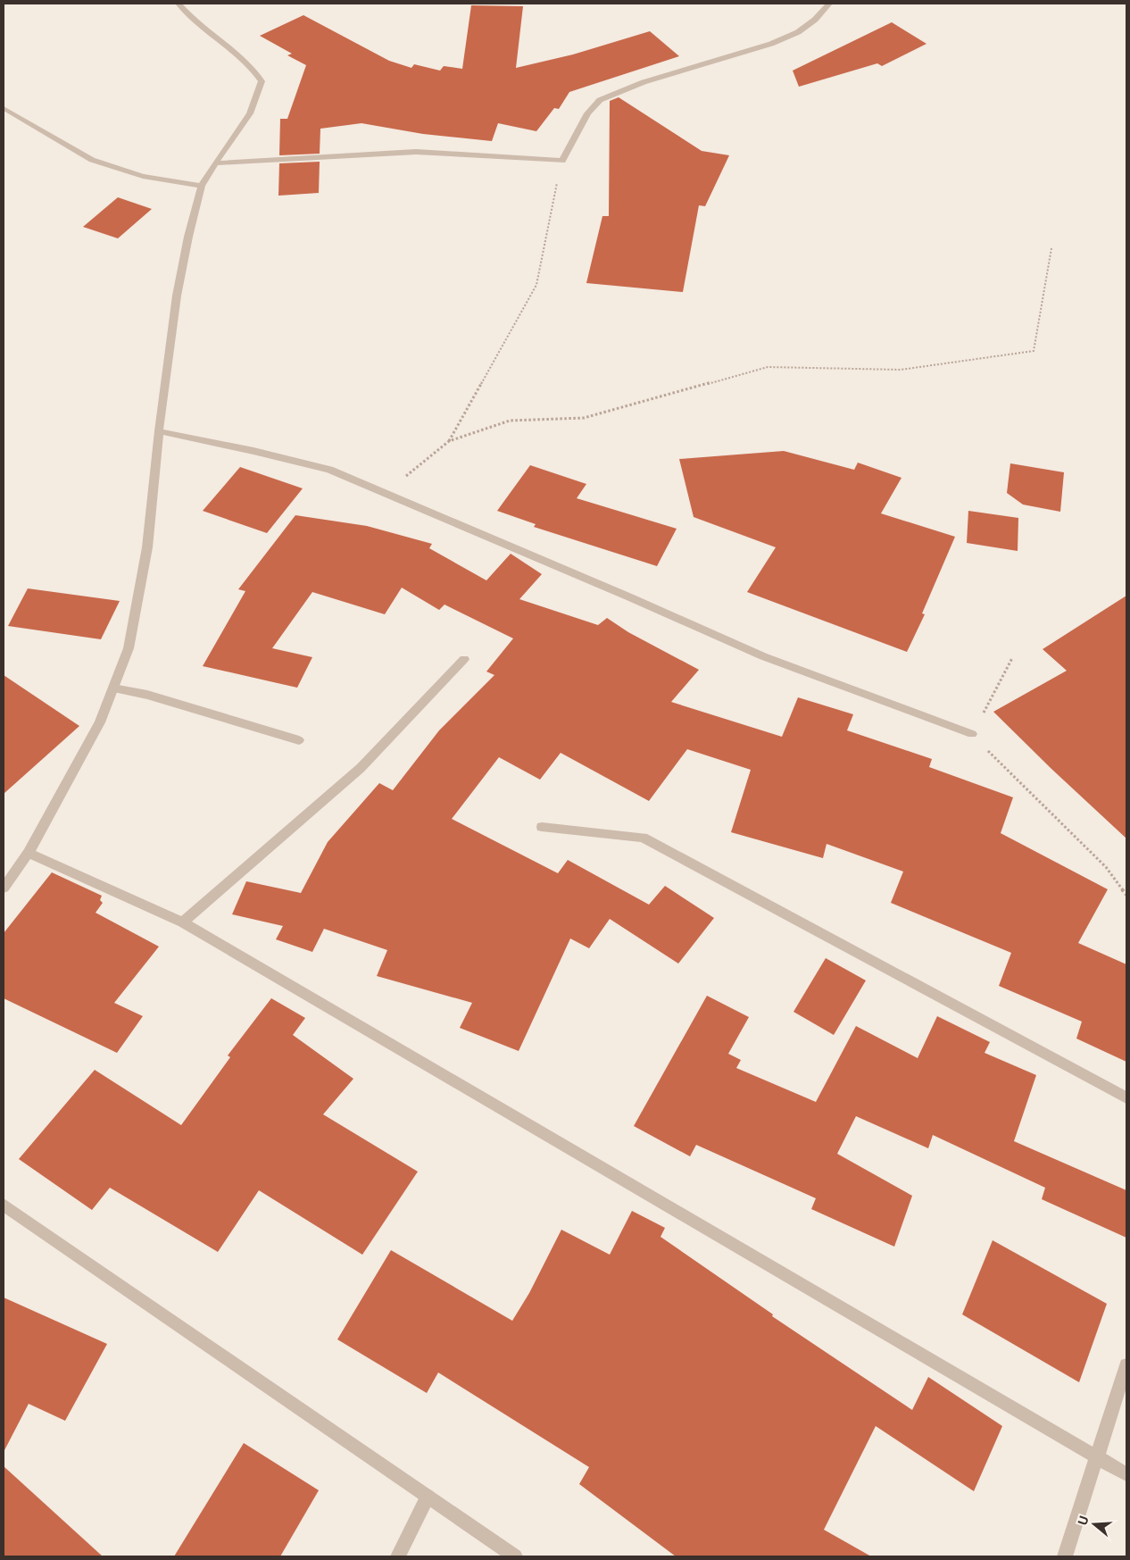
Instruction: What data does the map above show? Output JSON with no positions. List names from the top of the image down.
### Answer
{
  "north": "left"
}
